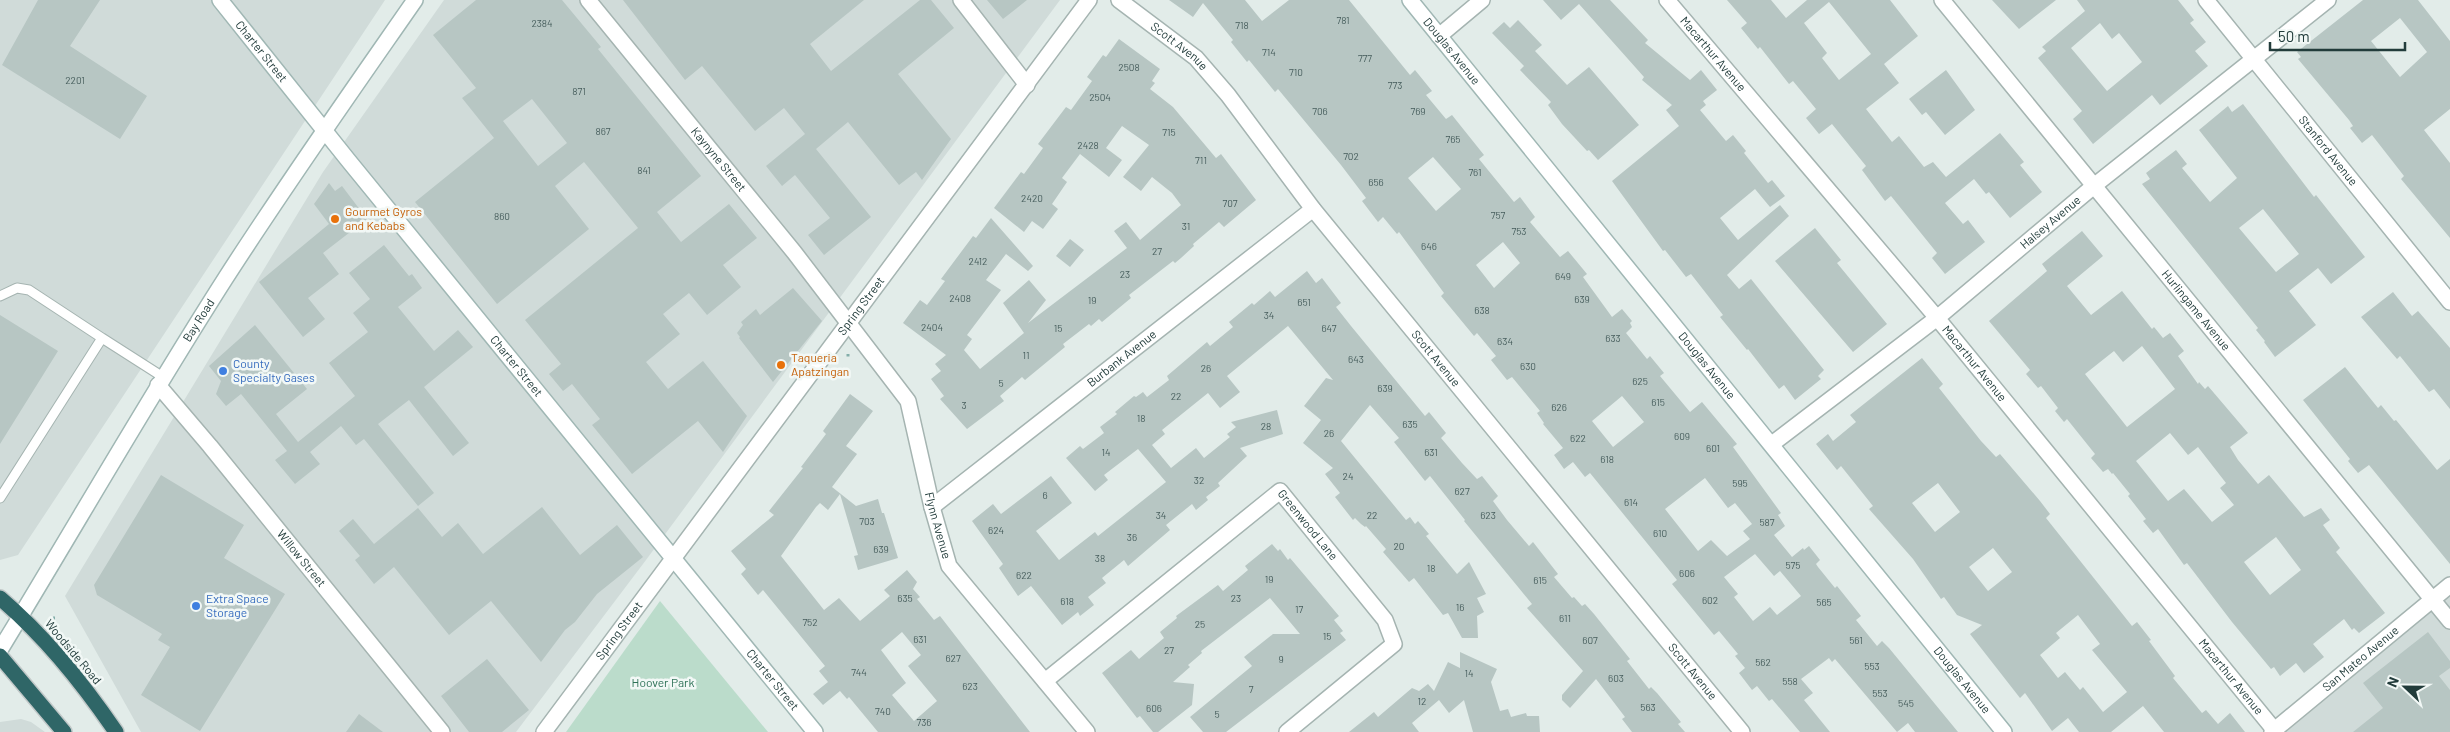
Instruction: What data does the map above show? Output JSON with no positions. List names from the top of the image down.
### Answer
{
  "streets": {
    "highway": ["Woodside Road"],
    "street": [
      "Scott Avenue",
      "Charter Street",
      "Douglas Avenue",
      "Macarthur Avenue",
      "Stanford Avenue",
      "Kaynyne Street",
      "Halsey Avenue",
      "Spring Street",
      "Hurlingame Avenue",
      "Bay Road",
      "Burbank Avenue",
      "Flynn Avenue",
      "Greenwood Lane",
      "Willow Street",
      "San Mateo Avenue"
    ]
  },
  "crossings": [
    ["Scott Avenue", "Burbank Avenue"],
    ["Charter Street", "Spring Street"],
    ["Charter Street", "Bay Road"],
    ["Douglas Avenue", "Halsey Avenue"],
    ["Macarthur Avenue", "Halsey Avenue"],
    ["Macarthur Avenue", "San Mateo Avenue"],
    ["Stanford Avenue", "Halsey Avenue"],
    ["Kaynyne Street", "Spring Street"],
    ["Kaynyne Street", "Flynn Avenue"],
    ["Halsey Avenue", "Hurlingame Avenue"],
    ["Spring Street", "Flynn Avenue"],
    ["Hurlingame Avenue", "San Mateo Avenue"],
    ["Bay Road", "Willow Street"],
    ["Bay Road", "Woodside Road"],
    ["Burbank Avenue", "Flynn Avenue"],
    ["Flynn Avenue", "Greenwood Lane"]
  ],
  "parks": ["Hoover Park"],
  "places": [
    "Gourmet Gyros and Kebabs",
    "Taqueria Apatzingan",
    "County Specialty Gases",
    "Extra Space Storage"
  ],
  "house_numbers": [
    "781",
    "2384",
    "718",
    "714",
    "777",
    "2508",
    "710",
    "2201",
    "773",
    "871",
    "2504",
    "706",
    "769",
    "867",
    "715",
    "765",
    "2428",
    "702",
    "711",
    "841",
    "761",
    "656",
    "2420",
    "707",
    "757",
    "860",
    "31",
    "753",
    "646",
    "27",
    "2412",
    "23",
    "649",
    "2408",
    "639",
    "19",
    "651",
    "638",
    "34",
    "2404",
    "15",
    "647",
    "633",
    "634",
    "11",
    "643",
    "630",
    "26",
    "625",
    "5",
    "639",
    "22",
    "615",
    "3",
    "626",
    "18",
    "635",
    "28",
    "26",
    "609",
    "622",
    "601",
    "14",
    "631",
    "618",
    "24",
    "32",
    "595",
    "627",
    "6",
    "614",
    "34",
    "22",
    "623",
    "703",
    "587",
    "624",
    "610",
    "36",
    "20",
    "639",
    "38",
    "575",
    "18",
    "606",
    "622",
    "19",
    "615",
    "635",
    "23",
    "602",
    "618",
    "565",
    "16",
    "17",
    "611",
    "752",
    "25",
    "15",
    "631",
    "607",
    "561",
    "27",
    "627",
    "9",
    "562",
    "553",
    "744",
    "14",
    "603",
    "558",
    "623",
    "7",
    "553",
    "12",
    "545",
    "563",
    "606",
    "740",
    "5",
    "736"
  ],
  "scale_bar": "50 m",
  "north": "left"
}
